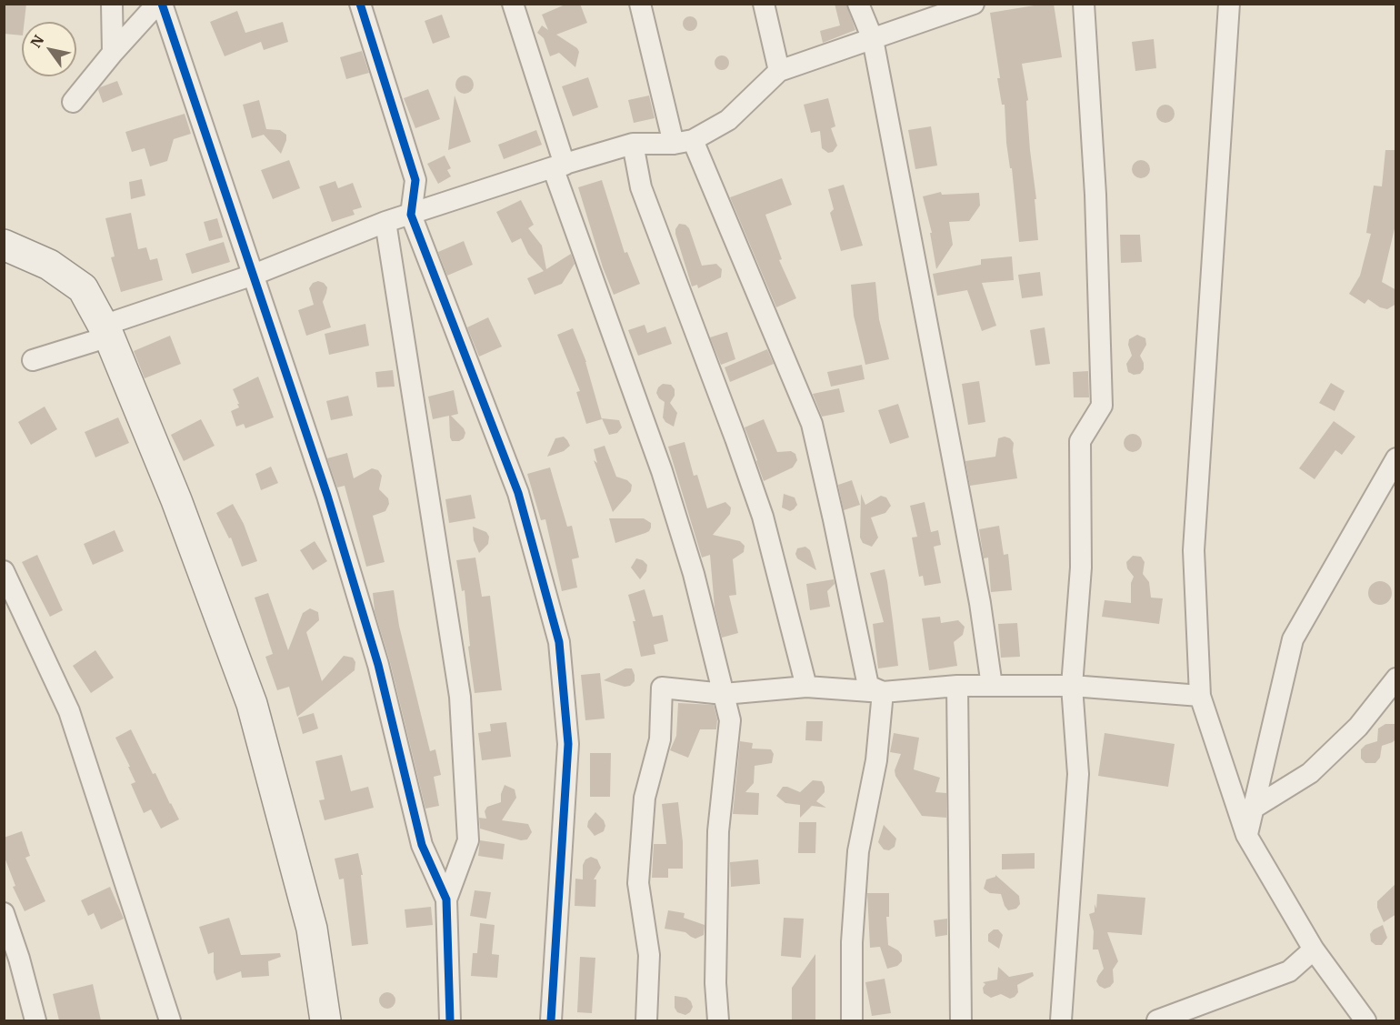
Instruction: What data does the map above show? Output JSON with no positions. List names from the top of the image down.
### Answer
{
  "north": "top left"
}
